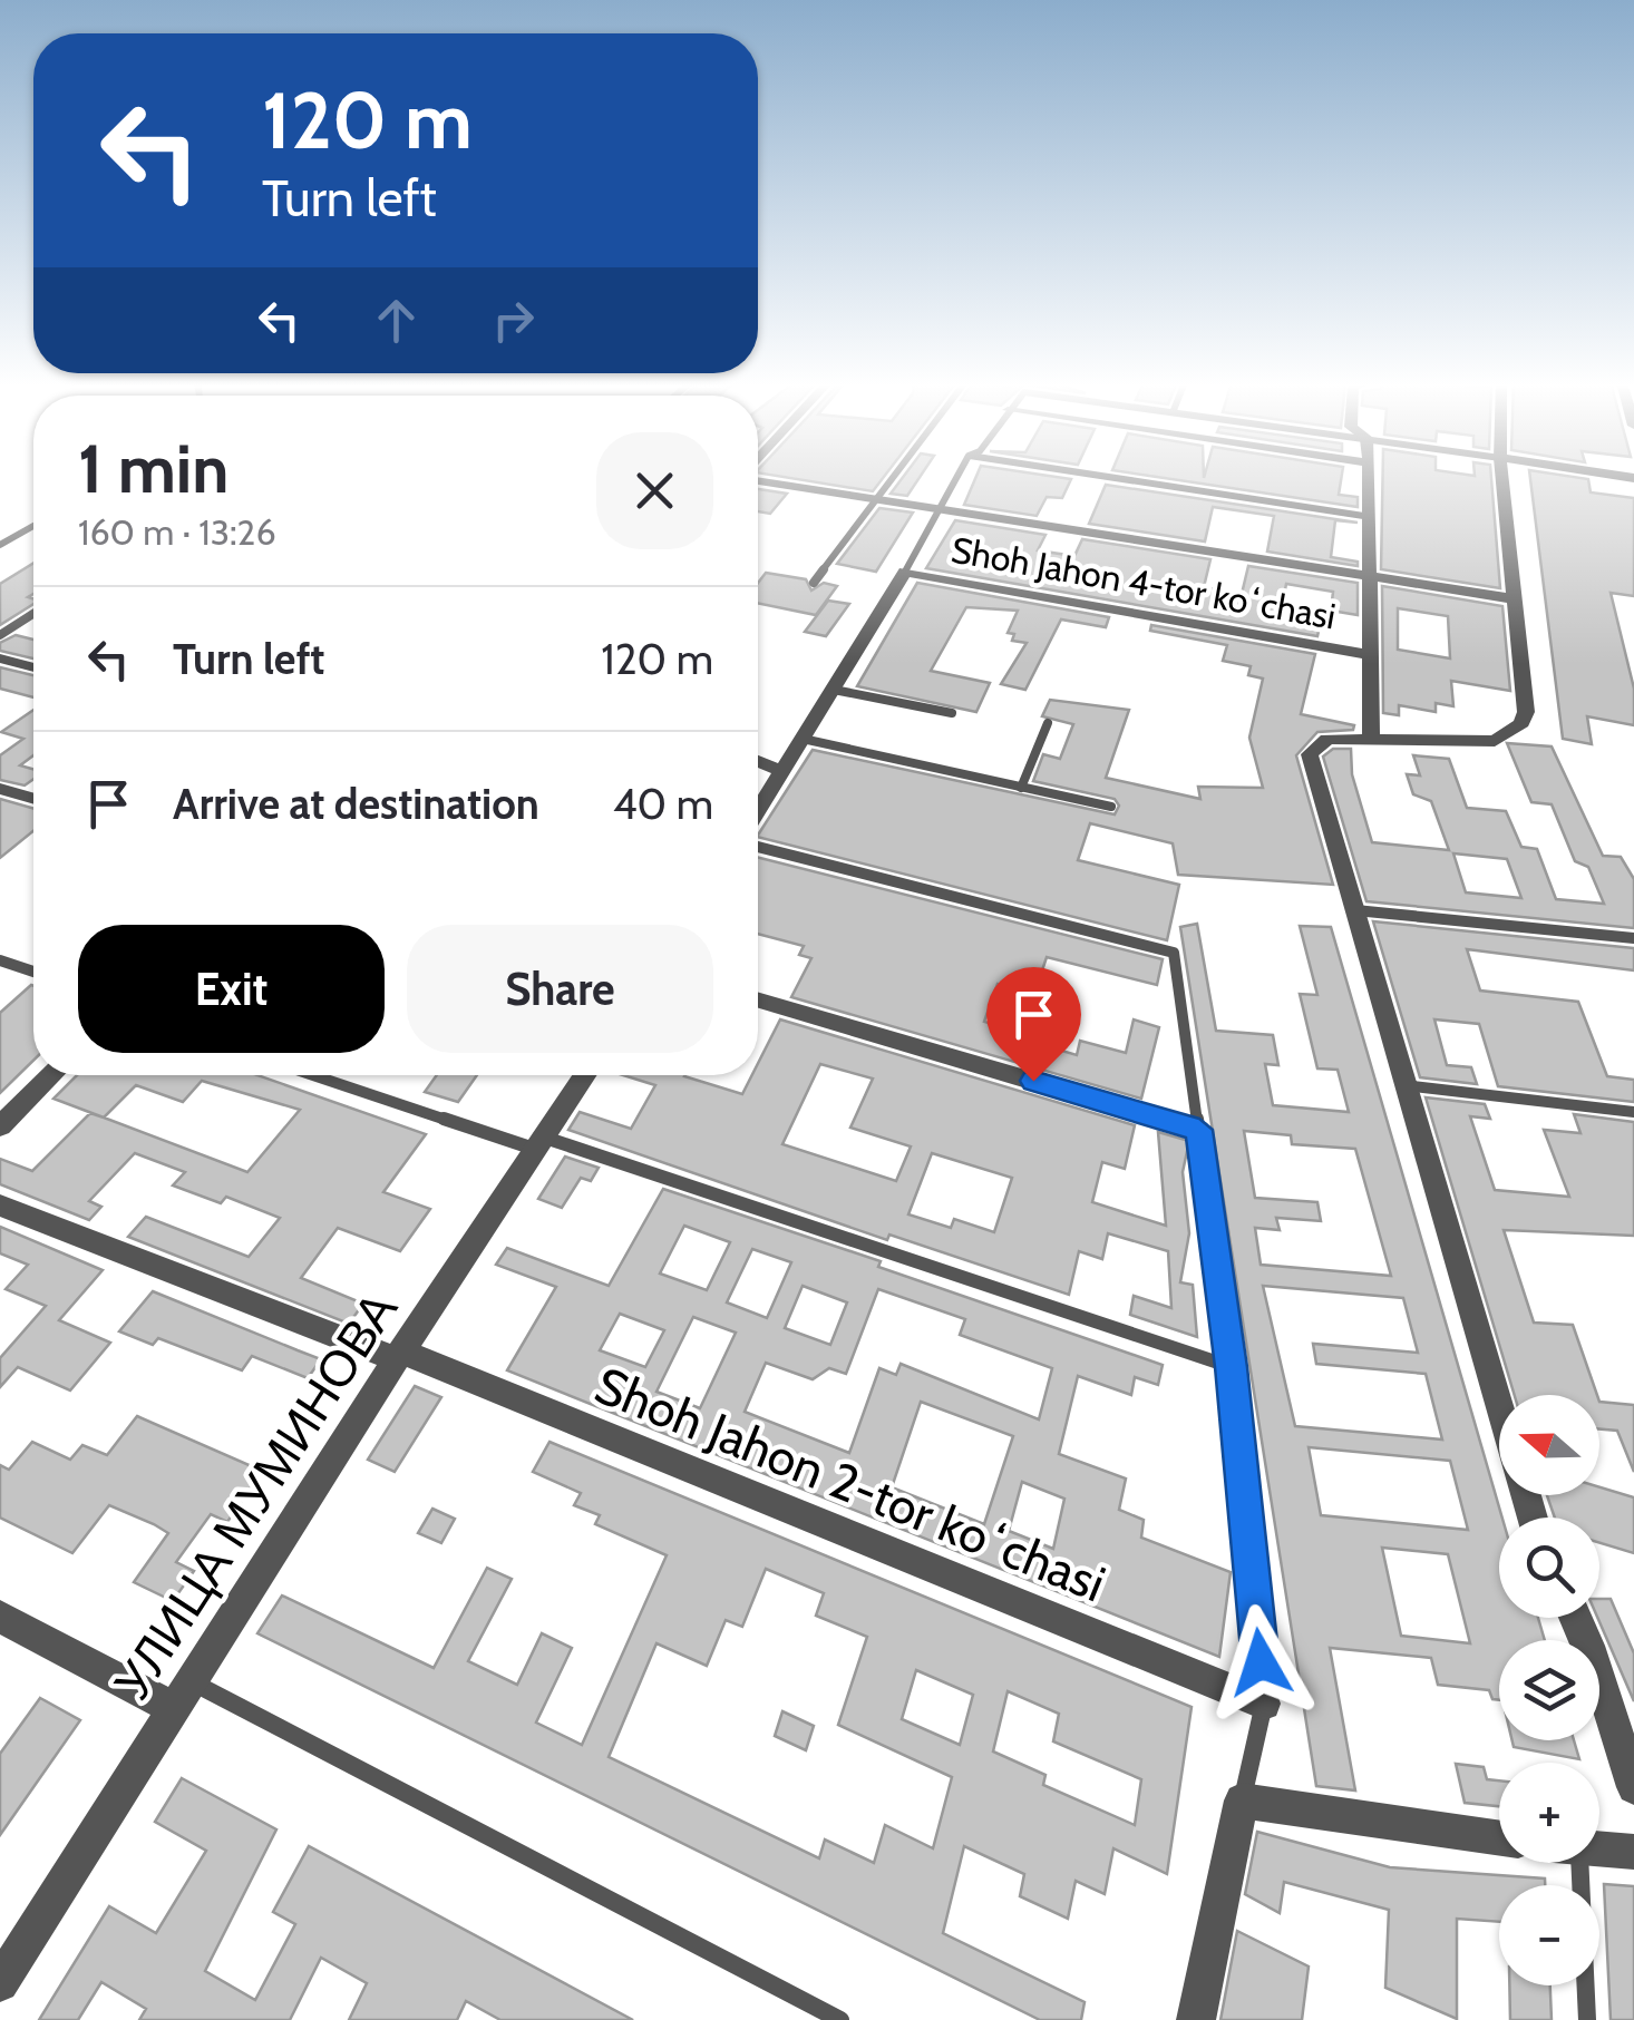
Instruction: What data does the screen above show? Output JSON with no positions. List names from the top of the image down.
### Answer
{
  "streets": {
    "street": ["Shoh Jahon 4-tor koʻchasi", "Shoh Jahon 2-tor koʻchasi", "УЛИЦА МУМИНОВА"]
  },
  "crossings": [
    ["Shoh Jahon 2-tor koʻchasi", "УЛИЦА МУМИНОВА"]
  ],
  "north": "left",
  "page": {
    "turn": ["120 m", "Turn left"],
    "heading": ["1 min", "160 m · 13:26"],
    "list": [
      {
        "name": "Turn left",
        "value": "120 m"
      },
      {
        "name": "Arrive at destination",
        "value": "40 m"
      }
    ],
    "buttons": ["Exit", "Share"],
    "map_buttons": ["+", "−"]
  }
}
